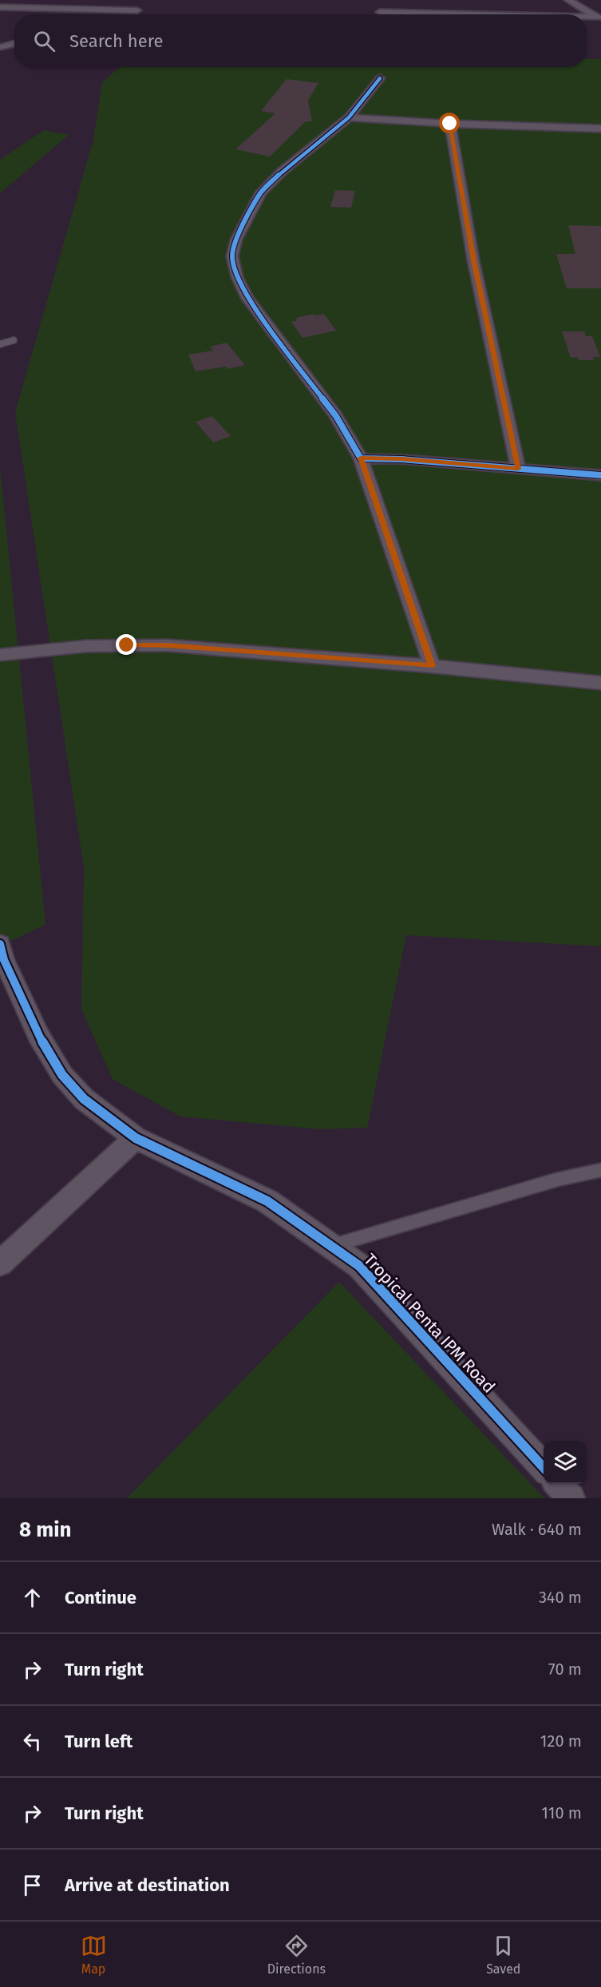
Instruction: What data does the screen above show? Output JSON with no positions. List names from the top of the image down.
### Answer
{
  "streets": {
    "street": ["Tropical Penta IPM Road"]
  },
  "page": {
    "search": "Search here",
    "heading": ["8 min", "Walk · 640 m"],
    "list": [
      ["Continue", "340 m"],
      ["Turn right", "70 m"],
      ["Turn left", "120 m"],
      ["Turn right", "110 m"],
      "Arrive at destination"
    ],
    "nav": ["Map", "Directions", "Saved"]
  }
}
